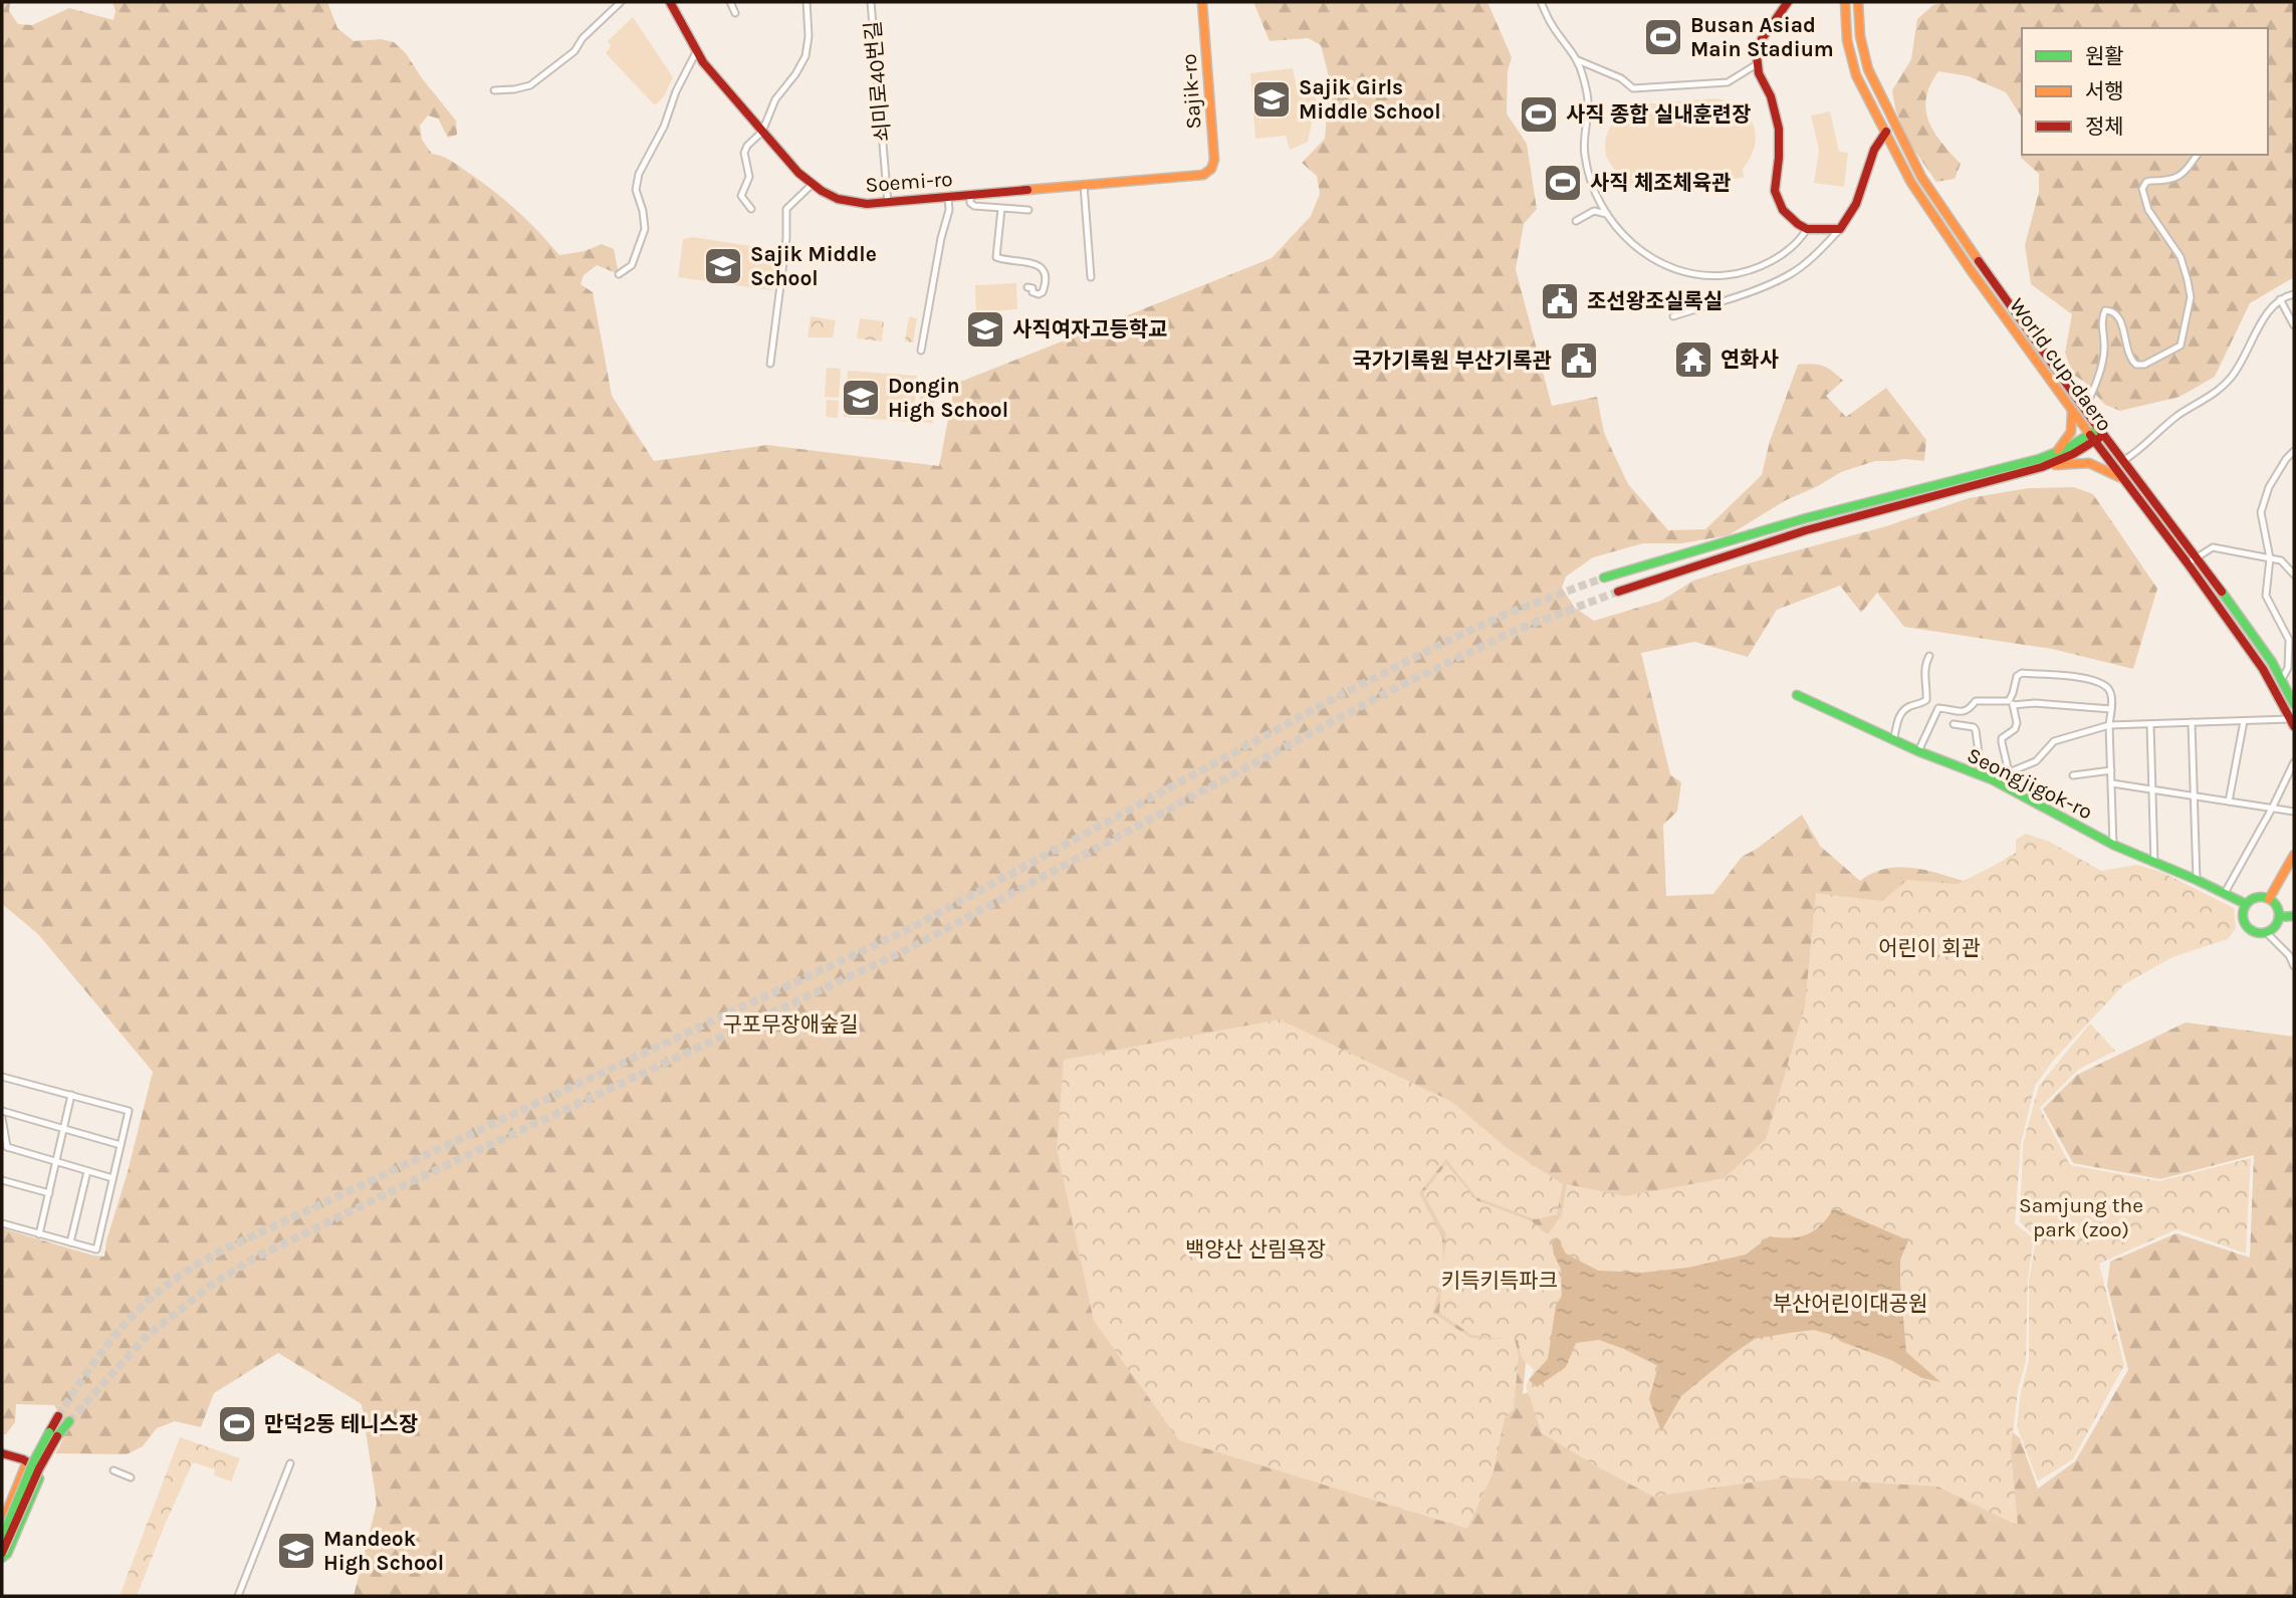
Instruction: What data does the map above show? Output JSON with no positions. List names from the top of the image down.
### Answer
{
  "streets": {
    "main road": [
      "Sajik-ro",
      "Soemi-ro",
      "World cup-daero",
      "Seongjigok-ro"
    ],
    "street": ["쇠미로40번길"]
  },
  "crossings": [
    ["쇠미로40번길", "Soemi-ro"],
    ["Sajik-ro", "Soemi-ro"]
  ],
  "parks": [
    "어린이 회관",
    "구포무장애숲길",
    "Samjung the park (zoo)",
    "백양산 산림욕장",
    "키득키득파크",
    "부산어린이대공원"
  ],
  "places": {
    "sports": [
      "Busan Asiad Main Stadium",
      "사직 종합 실내훈련장",
      "사직 체조체육관",
      "만덕2동 테니스장"
    ],
    "school or university": [
      "Sajik Girls Middle School",
      "Sajik Middle School",
      "사직여자고등학교",
      "Dongin High School",
      "Mandeok High School"
    ],
    "public building": ["조선왕조실록실", "국가기록원 부산기록관"],
    "temple": ["연화사"]
  },
  "legend": ["원활", "서행", "정체"]
}
